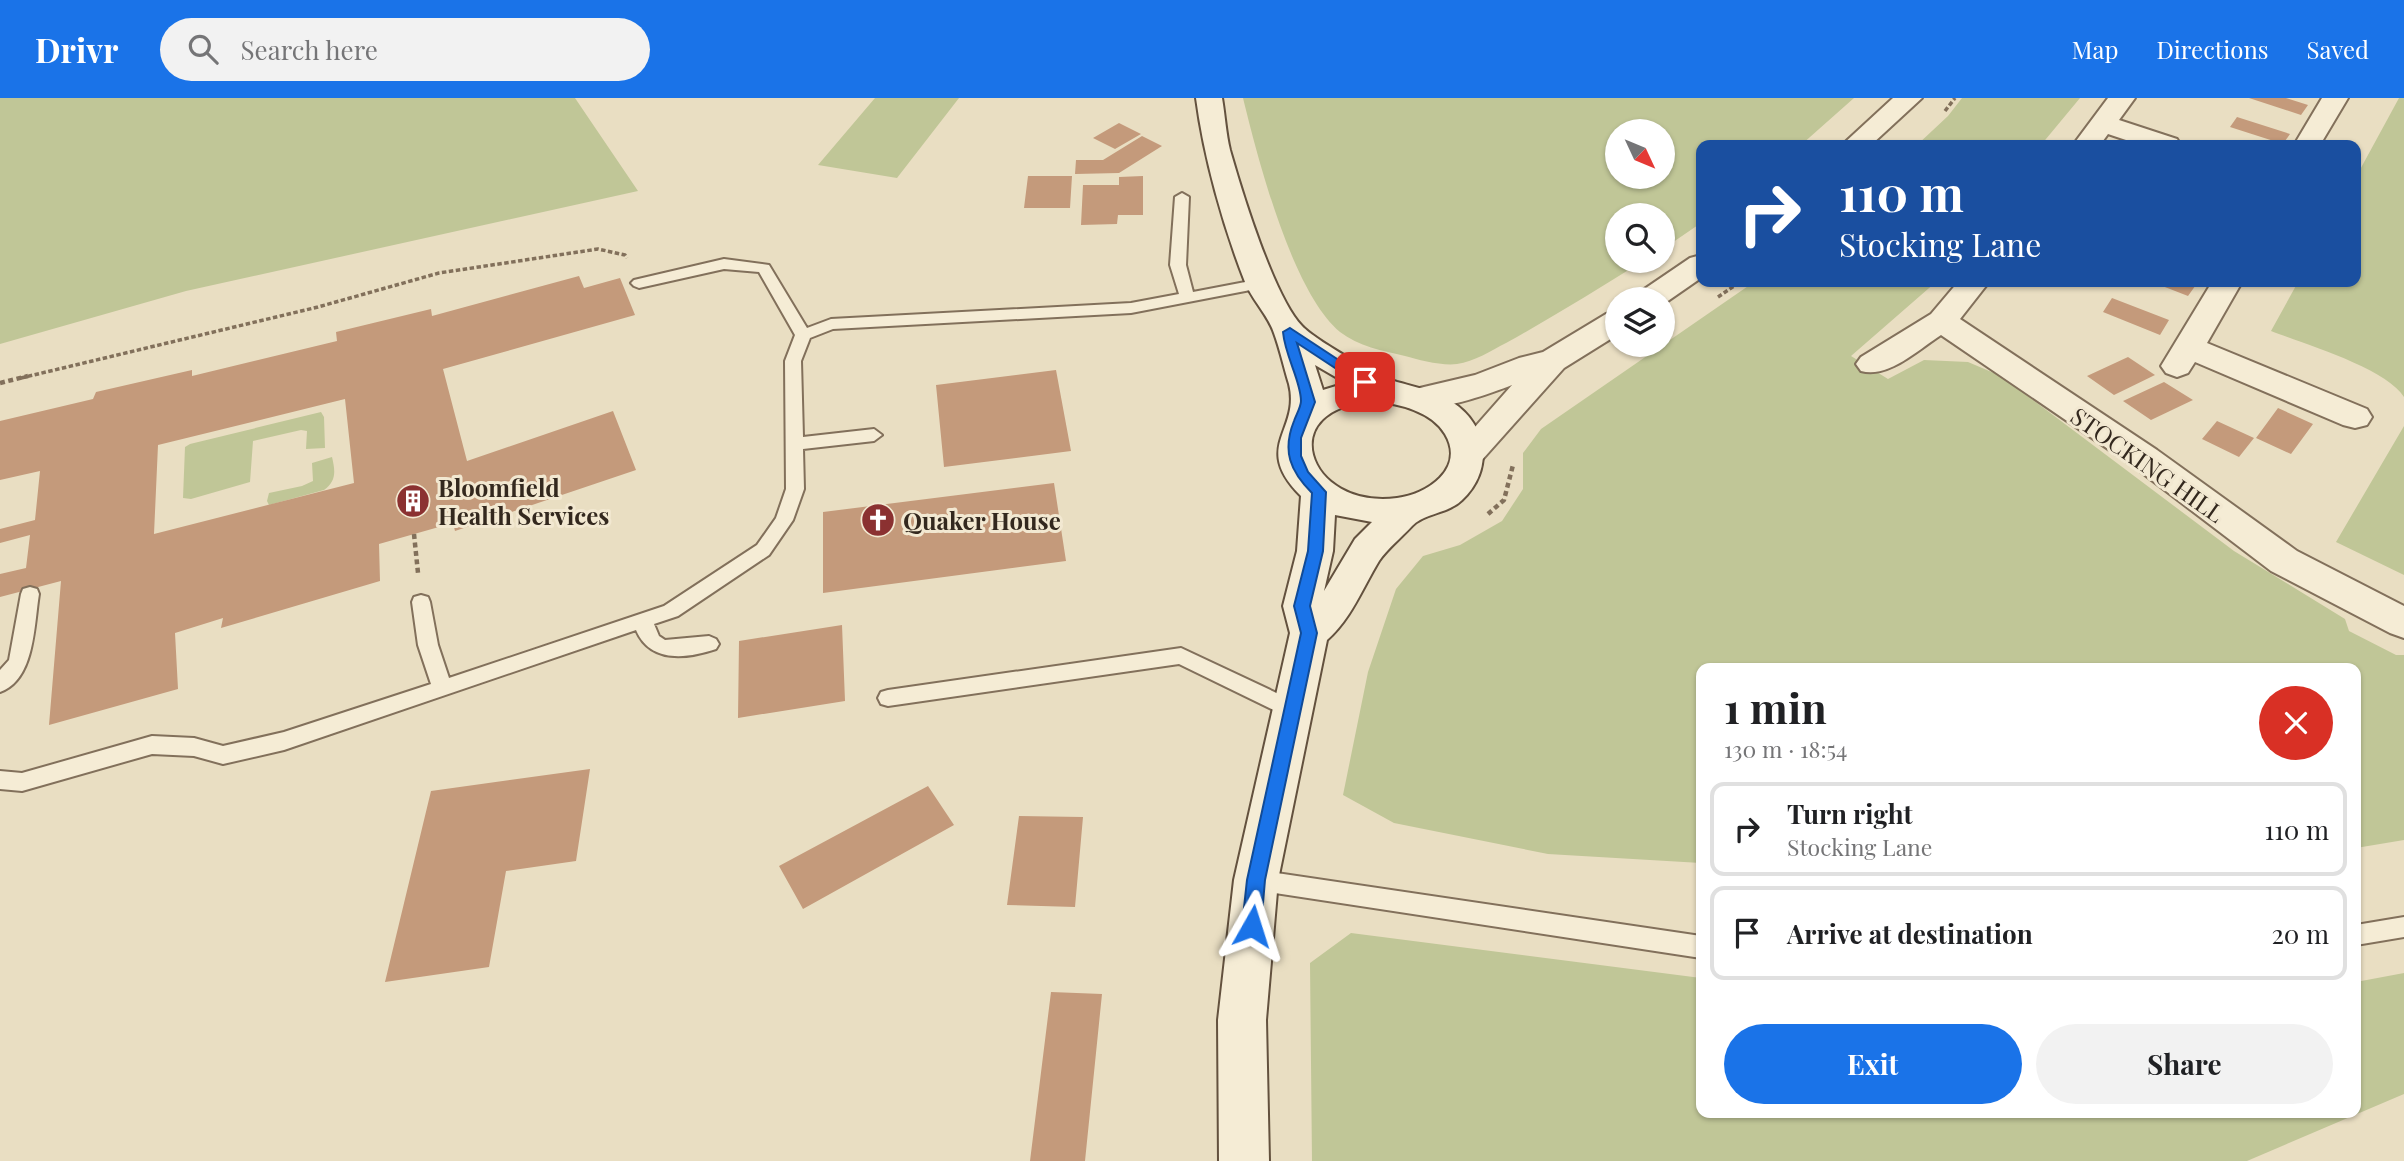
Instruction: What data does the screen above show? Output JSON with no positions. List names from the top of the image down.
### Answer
{
  "streets": {
    "main road": ["STOCKING HILL"]
  },
  "places": {
    "building": ["Bloomfield Health Services"],
    "church": ["Quaker House"]
  },
  "north": "bottom right",
  "page": {
    "header": "Drivr",
    "search": "Search here",
    "nav": ["Map", "Directions", "Saved"],
    "turn": ["110 m", "Stocking Lane"],
    "heading": ["1 min", "130 m · 18:54"],
    "list": [
      {
        "name": "Turn right",
        "note": "Stocking Lane",
        "value": "110 m"
      },
      {
        "name": "Arrive at destination",
        "value": "20 m"
      }
    ],
    "buttons": ["Exit", "Share"]
  }
}
